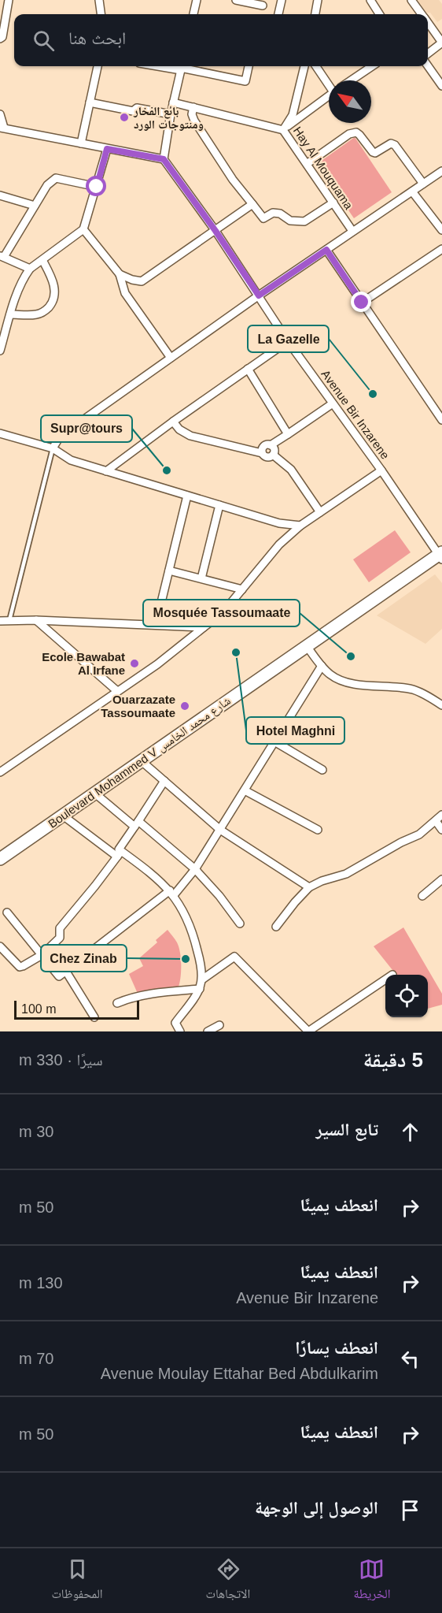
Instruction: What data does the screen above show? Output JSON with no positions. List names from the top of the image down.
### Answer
{
  "streets": {
    "main road": ["Boulevard Mohammed V شارع محمد الخامس"],
    "street": ["Hay Al Mouquama", "Avenue Bir Inzarene"]
  },
  "crossings": [
    ["Avenue Bir Inzarene", "Boulevard Mohammed V شارع محمد الخامس"]
  ],
  "places": [
    "بائع الفخار ومنتوجات الورد",
    "La Gazelle",
    "Supr@tours",
    "Hotel Maghni",
    "Mosquée Tassoumaate",
    "Ecole Bawabat Al Irfane",
    "Ouarzazate Tassoumaate",
    "Chez Zinab"
  ],
  "scale_bar": "100 m",
  "north": "top left",
  "page": {
    "search": "ابحث هنا",
    "scale": "100 m",
    "heading": ["5 دقيقة", "سيرًا · 330 m"],
    "list": [
      ["تابع السير", "30 m"],
      ["انعطف يمينًا", "50 m"],
      ["انعطف يمينًا", "Avenue Bir Inzarene", "130 m"],
      ["انعطف يسارًا", "Avenue Moulay Ettahar Bed Abdulkarim", "70 m"],
      ["انعطف يمينًا", "50 m"],
      "الوصول إلى الوجهة"
    ],
    "nav": ["الخريطة", "الاتجاهات", "المحفوظات"]
  }
}
